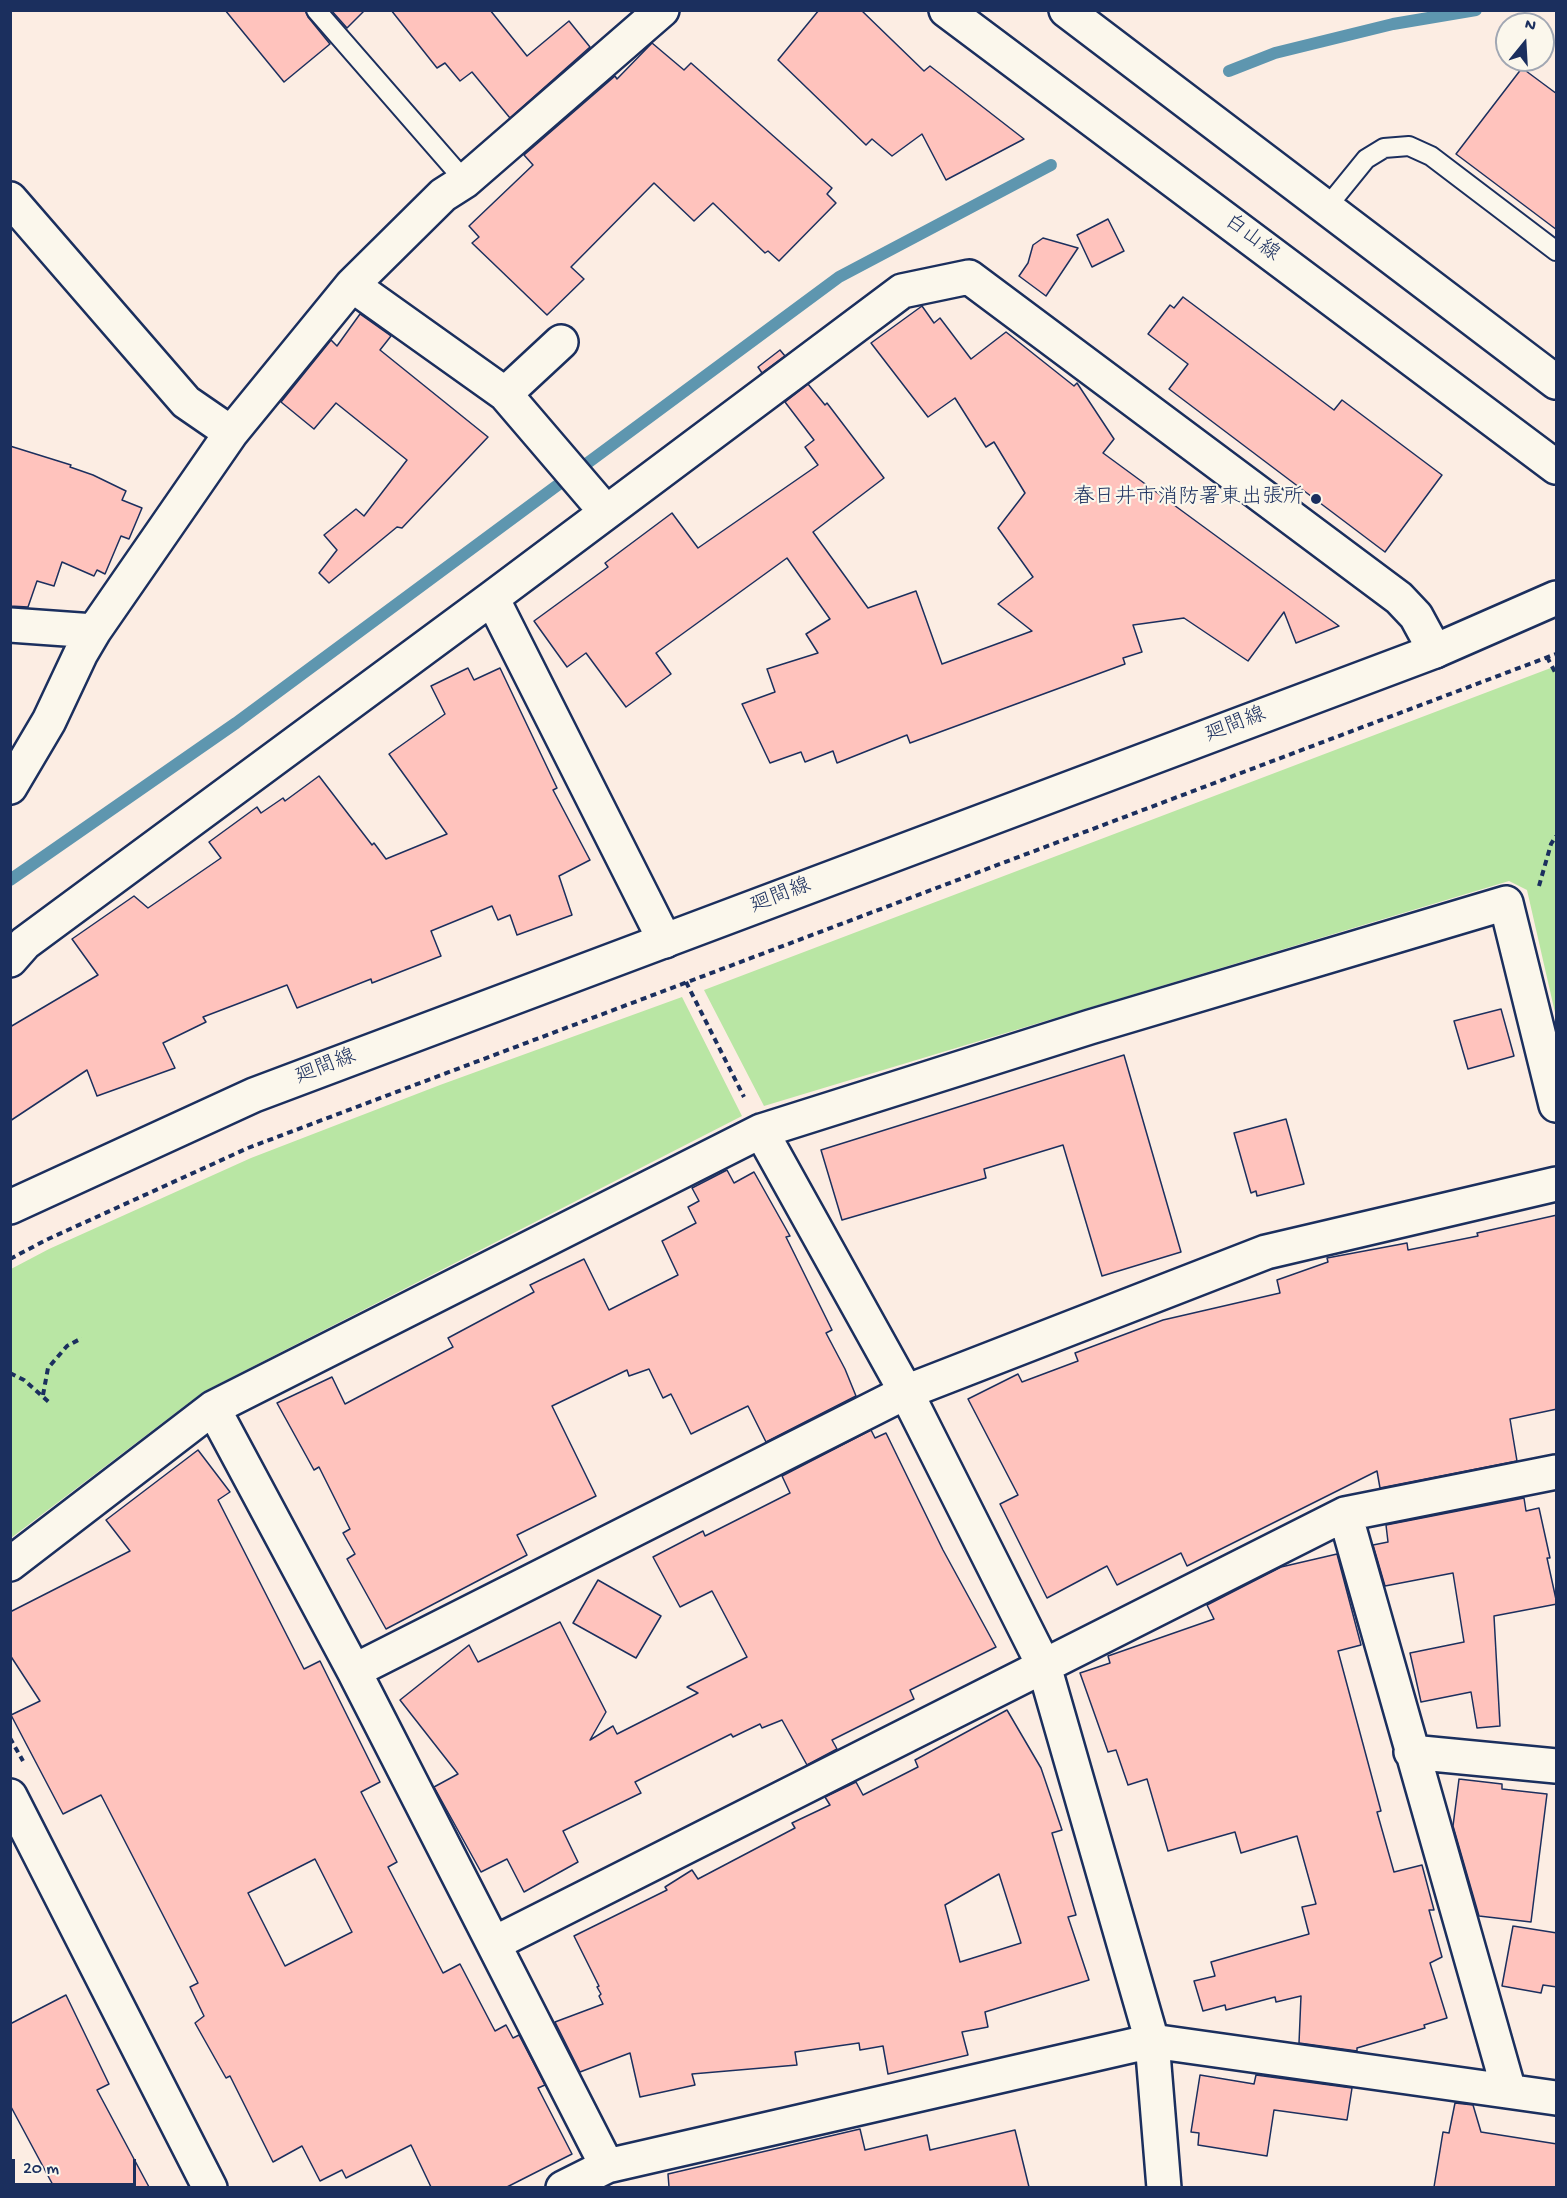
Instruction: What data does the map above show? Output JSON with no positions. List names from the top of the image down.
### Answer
{
  "streets": {
    "street": ["白山線", "廻間線"]
  },
  "places": ["春日井市消防署東出張所"],
  "scale_bar": "20 m",
  "north": "top"
}
